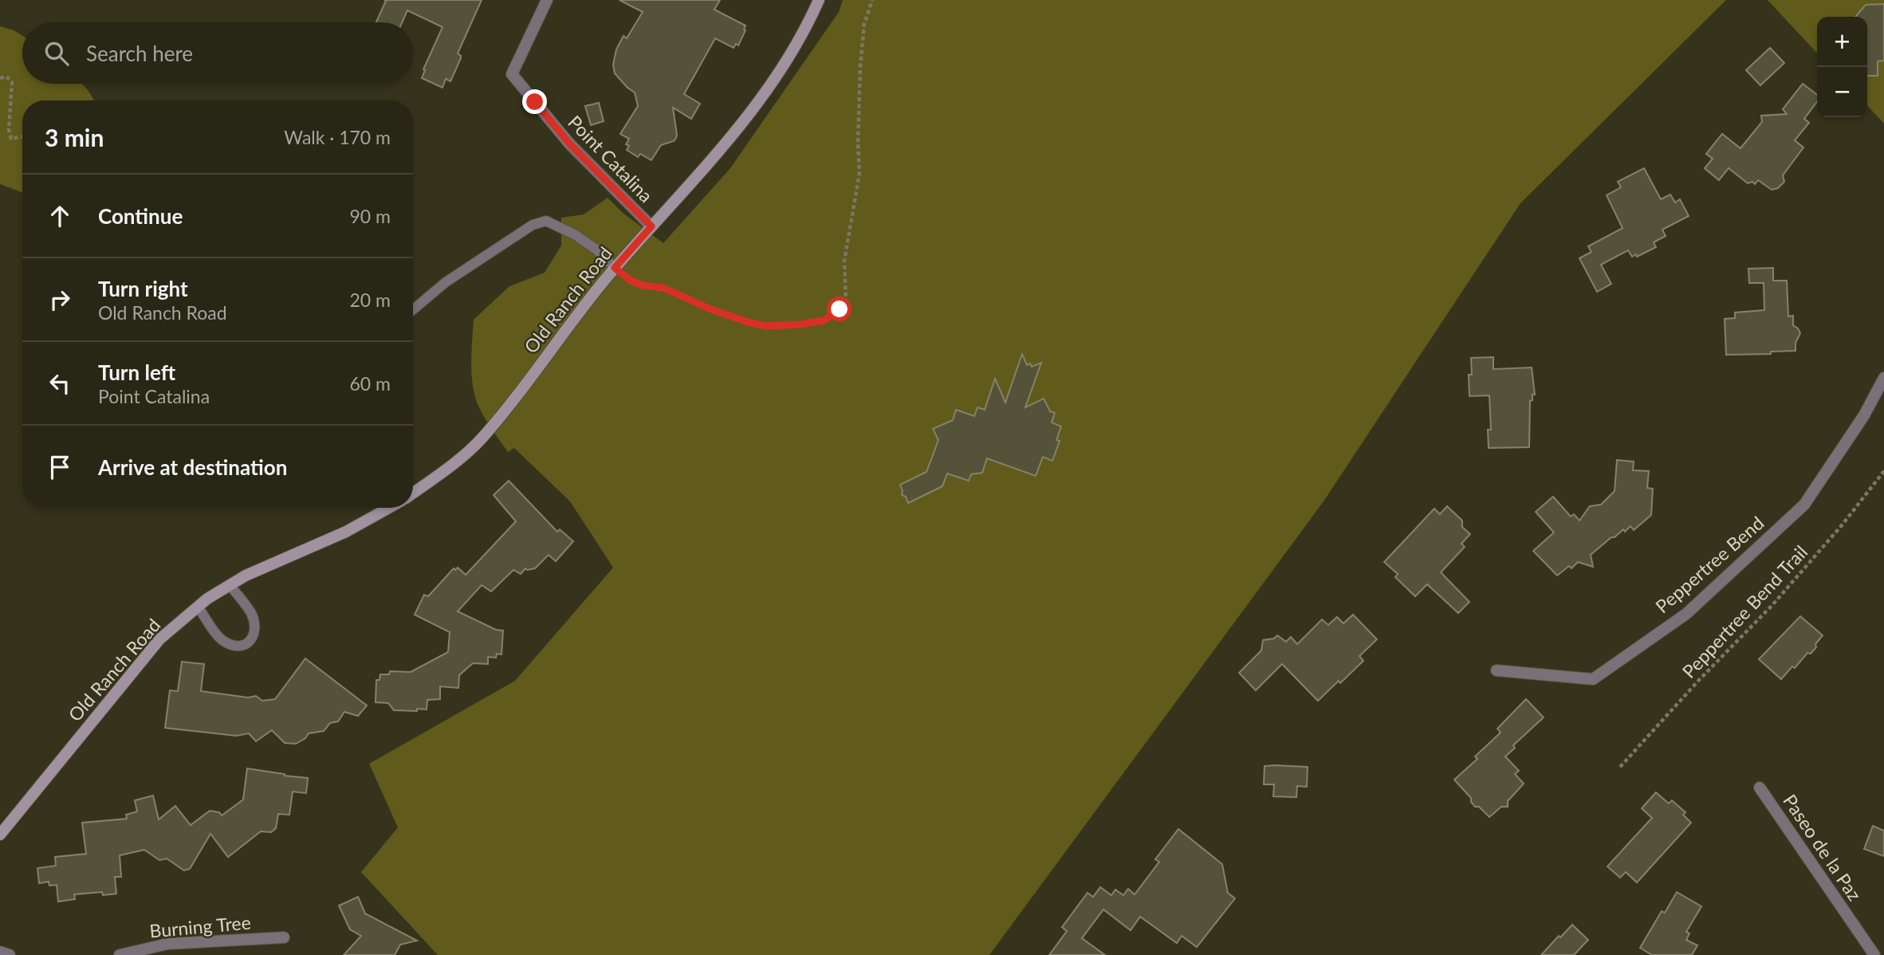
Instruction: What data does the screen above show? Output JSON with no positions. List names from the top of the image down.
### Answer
{
  "streets": {
    "street": [
      "Point Catalina",
      "Old Ranch Road",
      "Peppertree Bend",
      "Paseo de la Paz",
      "Burning Tree"
    ],
    "path": ["Peppertree Bend Trail"]
  },
  "crossings": [
    ["Point Catalina", "Old Ranch Road"]
  ],
  "page": {
    "map_buttons": ["+", "−"],
    "search": "Search here",
    "heading": ["3 min", "Walk · 170 m"],
    "list": [
      ["Continue", "90 m"],
      ["Turn right", "Old Ranch Road", "20 m"],
      ["Turn left", "Point Catalina", "60 m"],
      "Arrive at destination"
    ]
  }
}
